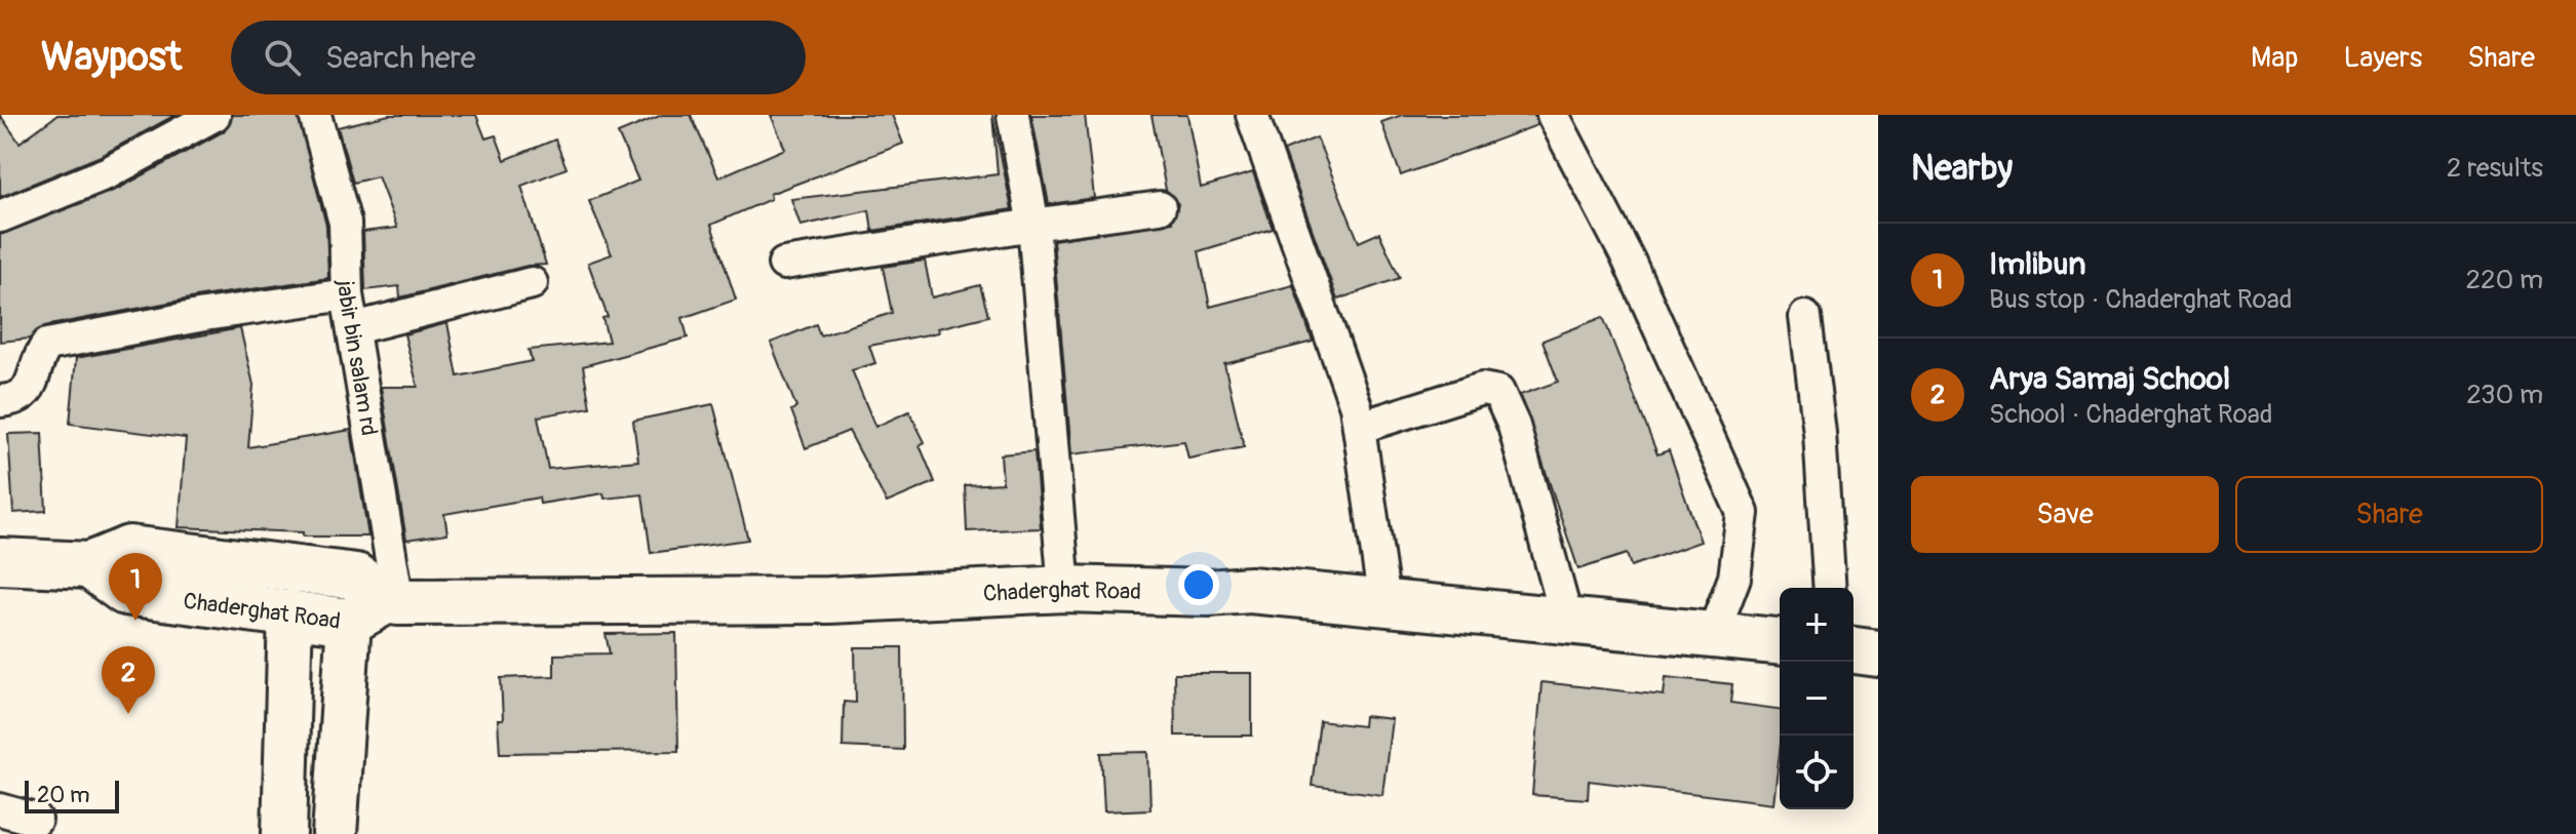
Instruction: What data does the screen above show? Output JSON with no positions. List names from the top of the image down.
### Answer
{
  "streets": {
    "main road": ["Chaderghat Road"],
    "street": ["jabir bin salam rd"]
  },
  "crossings": [
    ["jabir bin salam rd", "Chaderghat Road"]
  ],
  "scale_bar": "20 m",
  "page": {
    "header": "Waypost",
    "search": "Search here",
    "nav": ["Map", "Layers", "Share"],
    "heading": ["Nearby", "2 results"],
    "list": [
      {
        "mark": "1",
        "name": "Imlibun",
        "note": "Bus stop · Chaderghat Road",
        "value": "220 m"
      },
      {
        "mark": "2",
        "name": "Arya Samaj School",
        "note": "School · Chaderghat Road",
        "value": "230 m"
      }
    ],
    "buttons": ["Save", "Share"],
    "pins": ["1", "2"],
    "map_buttons": ["+", "−"],
    "scale": "20 m"
  }
}
